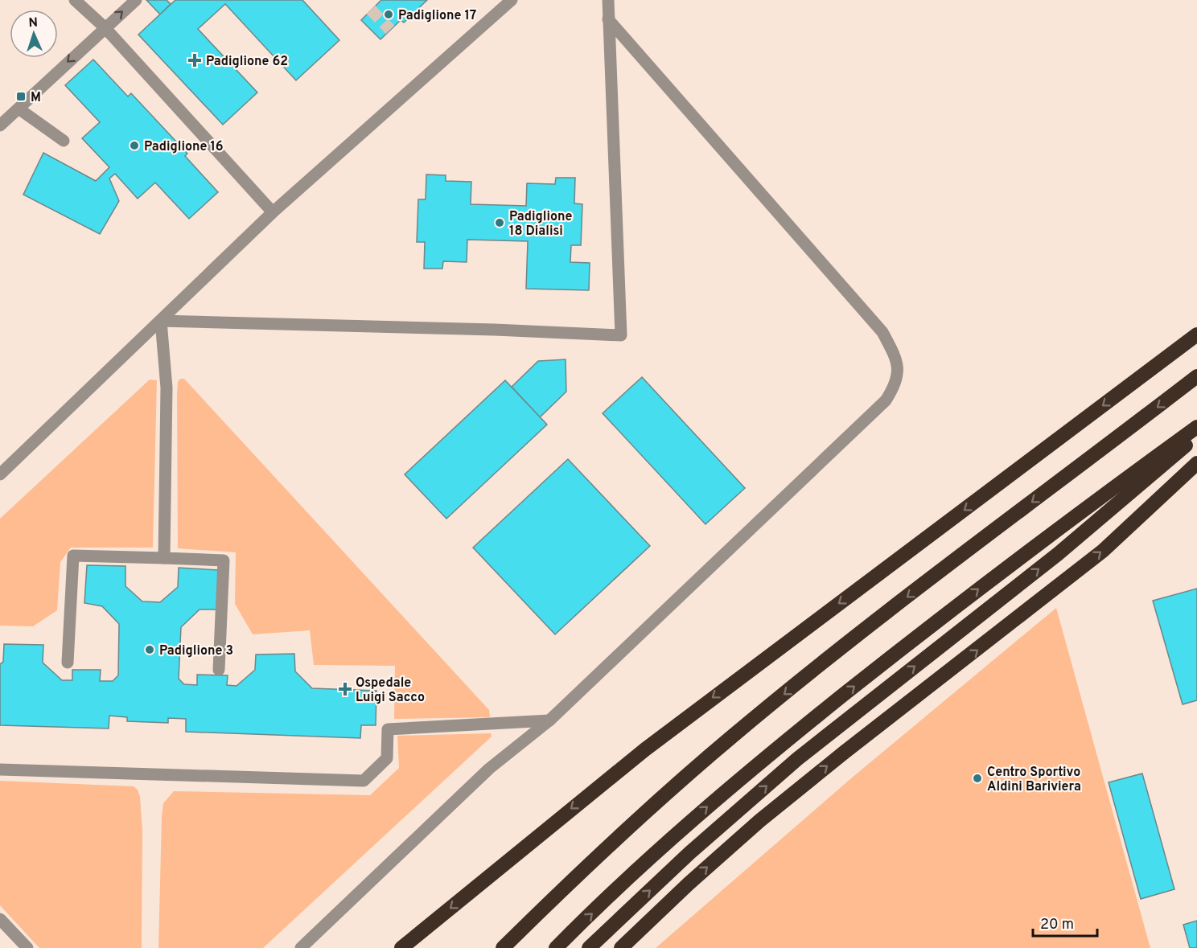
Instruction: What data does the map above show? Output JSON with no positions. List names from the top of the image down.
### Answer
{
  "places": {
    "other": [
      "Padiglione 17",
      "Padiglione 16",
      "Padiglione 18 Dialisi",
      "Padiglione 3",
      "Centro Sportivo Aldini Bariviera"
    ],
    "health": ["Padiglione 62", "Ospedale Luigi Sacco"],
    "transit": ["M"]
  },
  "scale_bar": "20 m",
  "north": "top"
}
